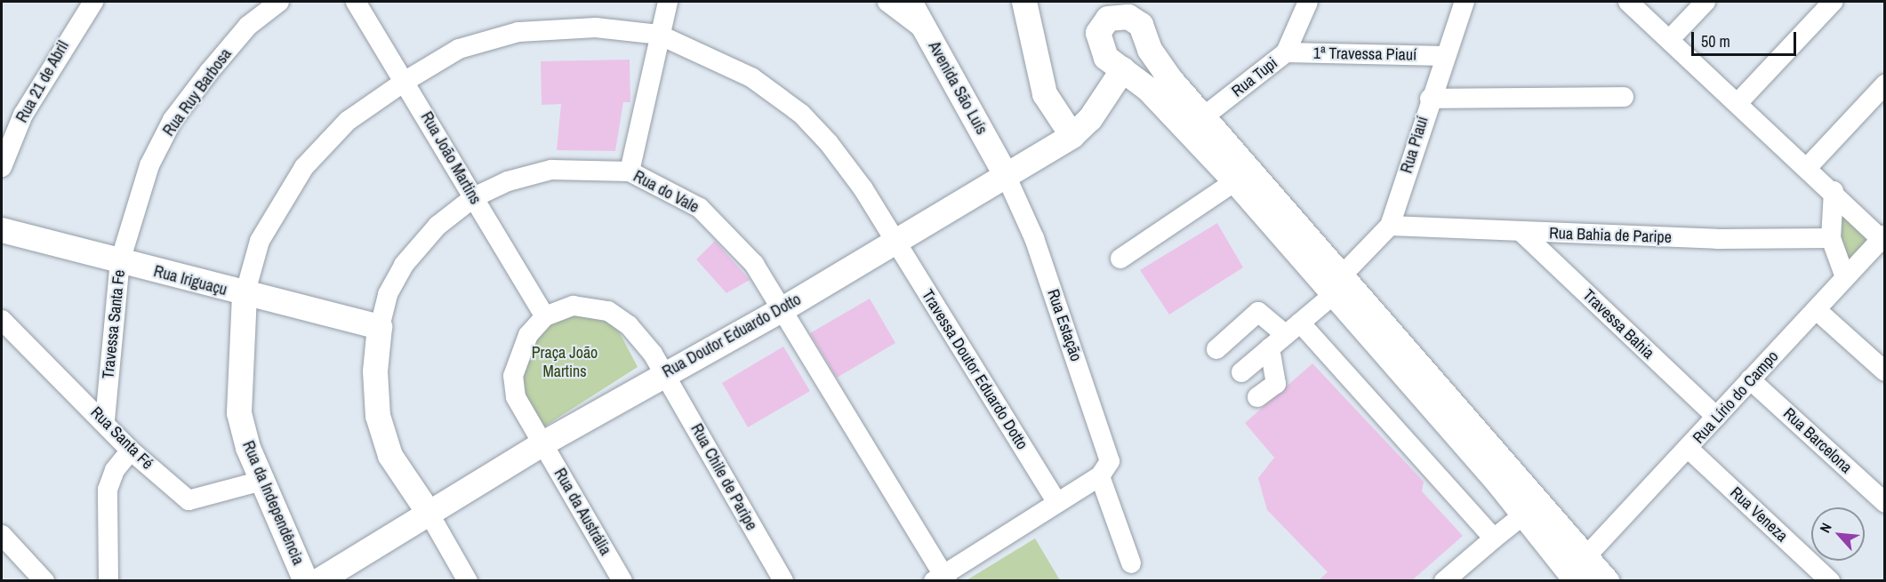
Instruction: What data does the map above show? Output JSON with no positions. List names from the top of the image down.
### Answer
{
  "streets": {
    "main road": [
      "Avenida São Luís",
      "Rua do Vale",
      "Rua Iriguaçu",
      "Rua Doutor Eduardo Dotto",
      "Rua da Independência"
    ],
    "street": [
      "1ª Travessa Piauí",
      "Rua Tupi",
      "Rua 21 de Abril",
      "Rua Ruy Barbosa",
      "Rua Piauí",
      "Rua João Martins",
      "Rua Bahia de Paripe",
      "Travessa Santa Fe",
      "Travessa Bahia",
      "Rua Estação",
      "Travessa Doutor Eduardo Dotto",
      "Rua Lírio do Campo",
      "Rua Santa Fé",
      "Rua Barcelona",
      "Rua Chile de Paripe",
      "Rua da Austrália",
      "Rua Veneza"
    ]
  },
  "crossings": [
    ["1ª Travessa Piauí", "Rua Tupi"],
    ["1ª Travessa Piauí", "Rua Piauí"],
    ["Avenida São Luís", "Rua Estação"],
    ["Avenida São Luís", "Rua Doutor Eduardo Dotto"],
    ["Rua Ruy Barbosa", "Rua Iriguaçu"],
    ["Rua Ruy Barbosa", "Travessa Santa Fe"],
    ["Rua Piauí", "Rua Bahia de Paripe"],
    ["Rua João Martins", "Rua do Vale"],
    ["Rua João Martins", "Rua da Independência"],
    ["Rua do Vale", "Rua Iriguaçu"],
    ["Rua do Vale", "Rua Doutor Eduardo Dotto"],
    ["Rua Bahia de Paripe", "Travessa Bahia"],
    ["Rua Iriguaçu", "Travessa Santa Fe"],
    ["Rua Iriguaçu", "Rua da Independência"],
    ["Travessa Santa Fe", "Rua Santa Fé"],
    ["Travessa Bahia", "Rua Lírio do Campo"],
    ["Rua Estação", "Rua Doutor Eduardo Dotto"],
    ["Rua Doutor Eduardo Dotto", "Travessa Doutor Eduardo Dotto"],
    ["Rua Doutor Eduardo Dotto", "Rua Chile de Paripe"],
    ["Rua Doutor Eduardo Dotto", "Rua da Independência"],
    ["Rua Doutor Eduardo Dotto", "Rua da Austrália"],
    ["Travessa Doutor Eduardo Dotto", "Rua da Independência"],
    ["Rua Lírio do Campo", "Rua Barcelona"],
    ["Rua Lírio do Campo", "Rua Veneza"],
    ["Rua Santa Fé", "Rua da Independência"]
  ],
  "parks": ["Praça João Martins"],
  "scale_bar": "50 m",
  "north": "top left"
}
